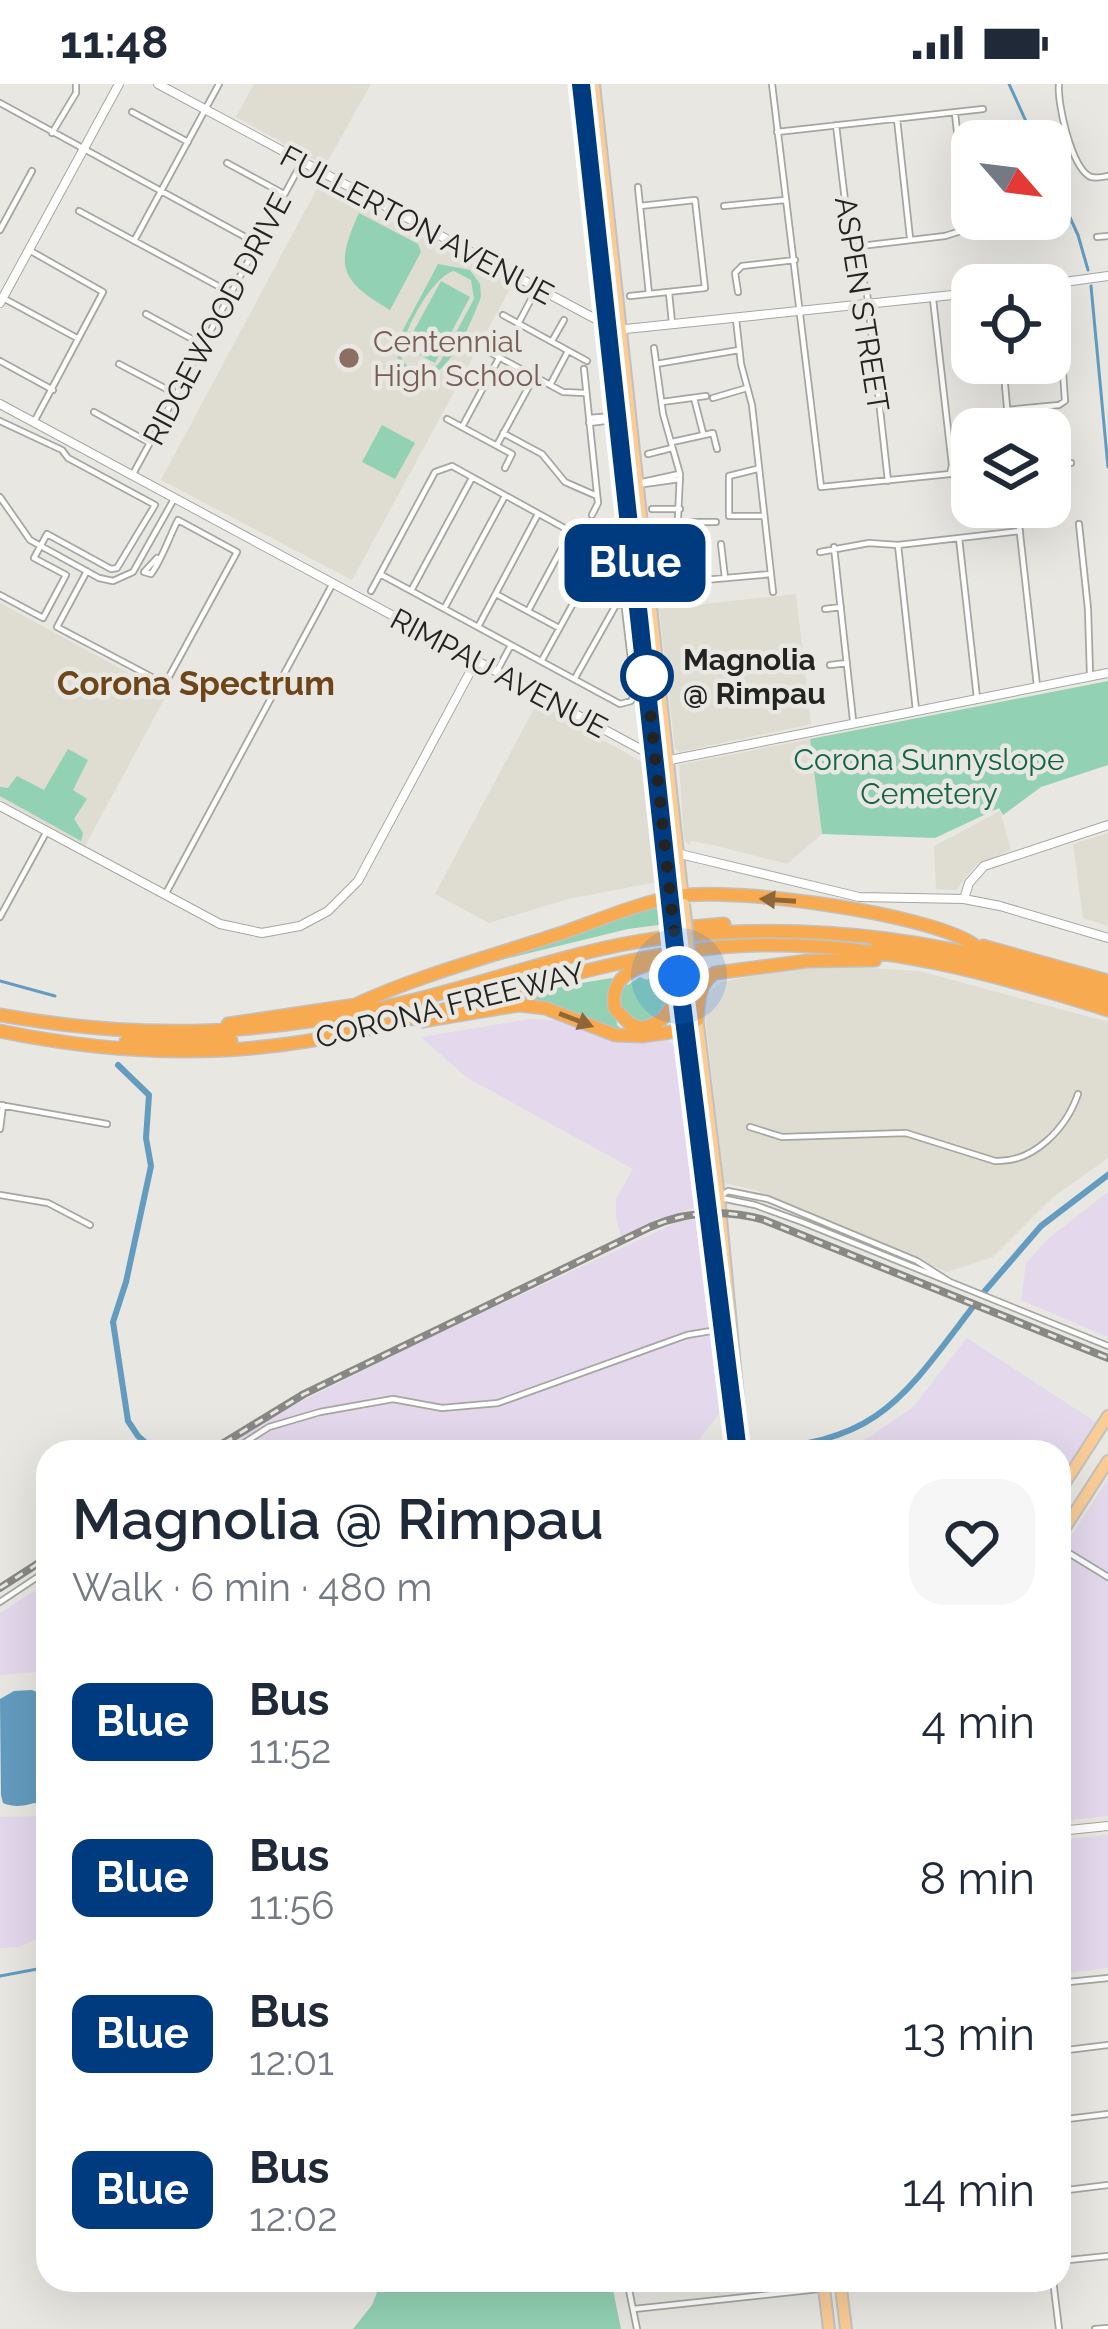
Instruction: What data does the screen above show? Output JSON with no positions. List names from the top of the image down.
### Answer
{
  "streets": {
    "highway": ["CORONA FREEWAY"],
    "main road": ["FULLERTON AVENUE", "RIMPAU AVENUE"],
    "street": ["ASPEN STREET", "RIDGEWOOD DRIVE"]
  },
  "crossings": [
    ["FULLERTON AVENUE", "ASPEN STREET"],
    ["FULLERTON AVENUE", "RIDGEWOOD DRIVE"],
    ["RIDGEWOOD DRIVE", "RIMPAU AVENUE"]
  ],
  "districts": ["Corona Spectrum"],
  "parks": ["Corona Sunnyslope Cemetery"],
  "places": ["Centennial High School", "Magnolia @ Rimpau"],
  "lines": ["bus line Blue"],
  "north": "bottom right",
  "page": {
    "status": "11:48",
    "on_map": "Blue",
    "heading": ["Magnolia @ Rimpau", "Walk · 6 min · 480 m"],
    "list": [
      {
        "mark": "Blue",
        "name": "Bus",
        "note": "11:52",
        "value": "4 min"
      },
      {
        "mark": "Blue",
        "name": "Bus",
        "note": "11:56",
        "value": "8 min"
      },
      {
        "mark": "Blue",
        "name": "Bus",
        "note": "12:01",
        "value": "13 min"
      },
      {
        "mark": "Blue",
        "name": "Bus",
        "note": "12:02",
        "value": "14 min"
      }
    ]
  }
}
